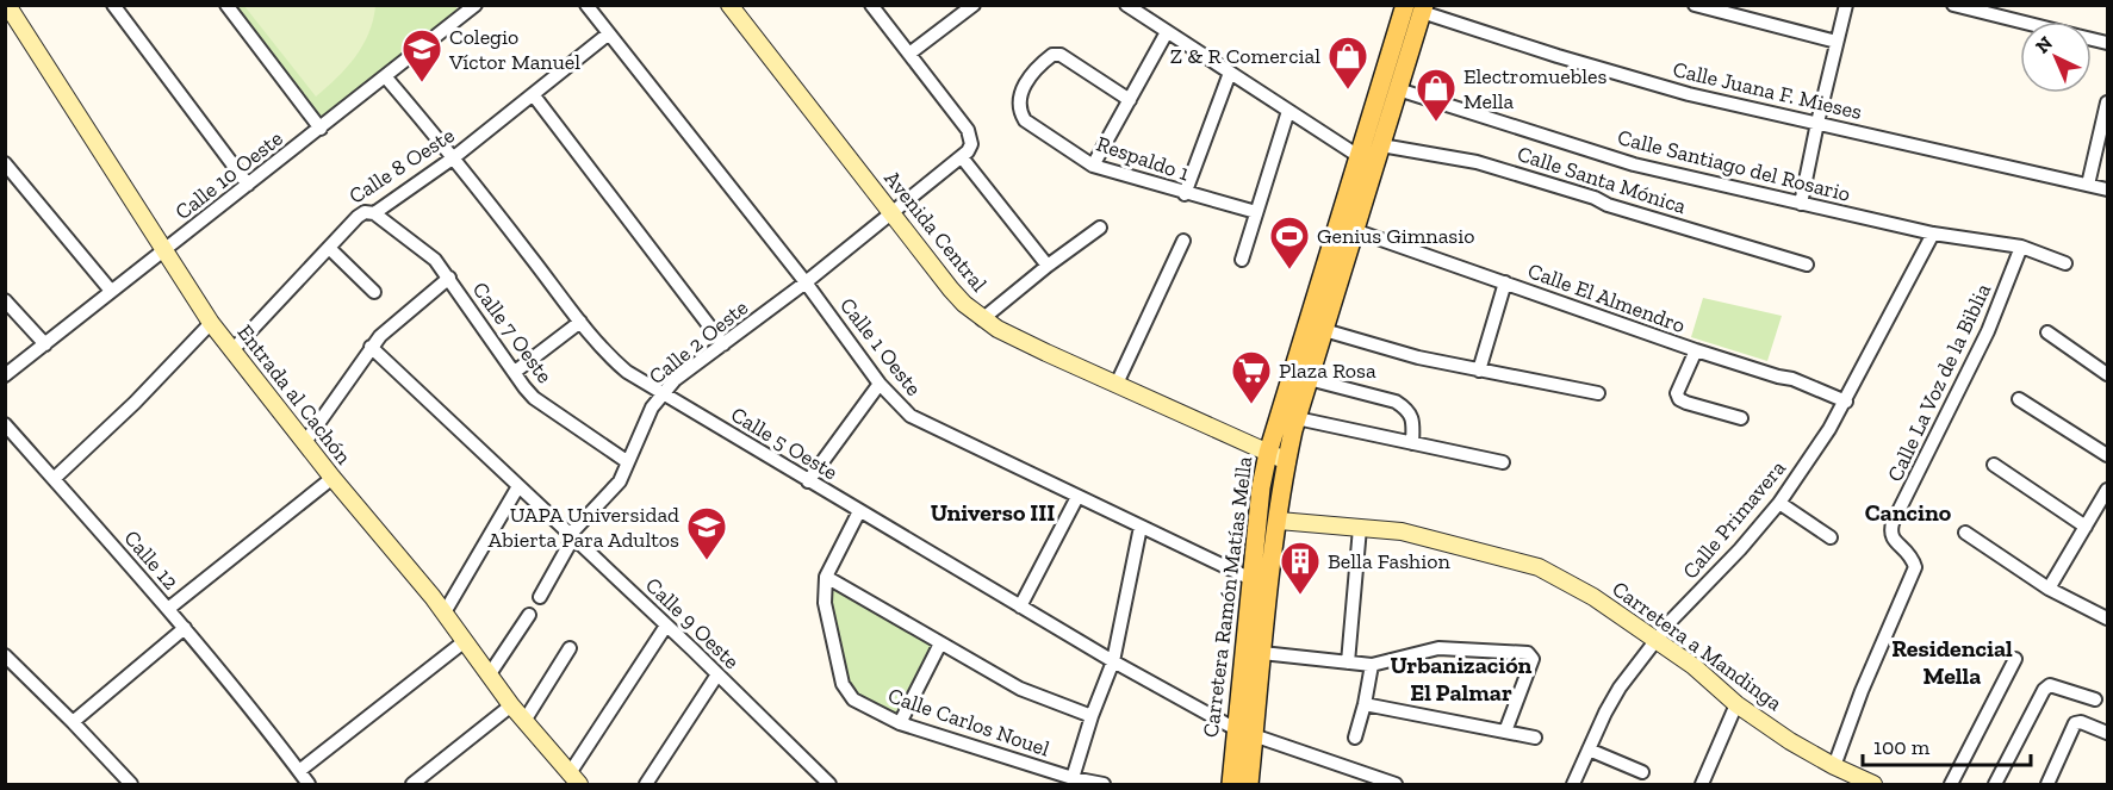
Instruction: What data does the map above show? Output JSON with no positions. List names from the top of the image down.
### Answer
{
  "streets": {
    "main road": ["Carretera Ramón Matías Mella"],
    "street": [
      "Calle Juana F. Mieses",
      "Respaldo 1",
      "Calle 8 Oeste",
      "Calle Santiago del Rosario",
      "Calle 10 Oeste",
      "Calle Santa Mónica",
      "Avenida Central",
      "Calle El Almendro",
      "Calle 7 Oeste",
      "Calle 2 Oeste",
      "Calle 1 Oeste",
      "Calle La Voz de la Biblia",
      "Entrada al Cachón",
      "Calle 5 Oeste",
      "Calle Primavera",
      "Calle 12",
      "Calle 9 Oeste",
      "Carretera a Mandinga",
      "Calle Carlos Nouel"
    ]
  },
  "crossings": [
    ["Calle Juana F. Mieses", "Carretera Ramón Matías Mella"],
    ["Calle 8 Oeste", "Calle 7 Oeste"],
    ["Calle 8 Oeste", "Calle 1 Oeste"],
    ["Calle 8 Oeste", "Entrada al Cachón"],
    ["Calle 8 Oeste", "Calle 5 Oeste"],
    ["Calle Santiago del Rosario", "Calle La Voz de la Biblia"],
    ["Calle Santiago del Rosario", "Calle Primavera"],
    ["Calle Santiago del Rosario", "Carretera Ramón Matías Mella"],
    ["Calle 10 Oeste", "Entrada al Cachón"],
    ["Calle 10 Oeste", "Calle 5 Oeste"],
    ["Calle Santa Mónica", "Carretera Ramón Matías Mella"],
    ["Avenida Central", "Calle 2 Oeste"],
    ["Avenida Central", "Carretera Ramón Matías Mella"],
    ["Calle El Almendro", "Calle Primavera"],
    ["Calle El Almendro", "Carretera Ramón Matías Mella"],
    ["Calle 7 Oeste", "Calle 2 Oeste"],
    ["Calle 2 Oeste", "Calle 1 Oeste"],
    ["Calle 2 Oeste", "Calle 5 Oeste"],
    ["Calle 2 Oeste", "Calle 9 Oeste"],
    ["Calle 1 Oeste", "Carretera Ramón Matías Mella"],
    ["Calle La Voz de la Biblia", "Carretera a Mandinga"],
    ["Calle 5 Oeste", "Carretera Ramón Matías Mella"],
    ["Calle 5 Oeste", "Calle Carlos Nouel"],
    ["Calle Primavera", "Carretera a Mandinga"],
    ["Carretera Ramón Matías Mella", "Carretera a Mandinga"]
  ],
  "districts": [
    "Universo III",
    "Cancino",
    "Residencial Mella",
    "Urbanización El Palmar"
  ],
  "places": {
    "school or university": ["Colegio Víctor Manuel", "UAPA Universidad Abierta Para Adultos"],
    "shop": ["Z & R Comercial", "Electromuebles Mella"],
    "sports": ["Genius Gimnasio"],
    "supermarket": ["Plaza Rosa"],
    "building": ["Bella Fashion"]
  },
  "scale_bar": "100 m",
  "north": "top left"
}
